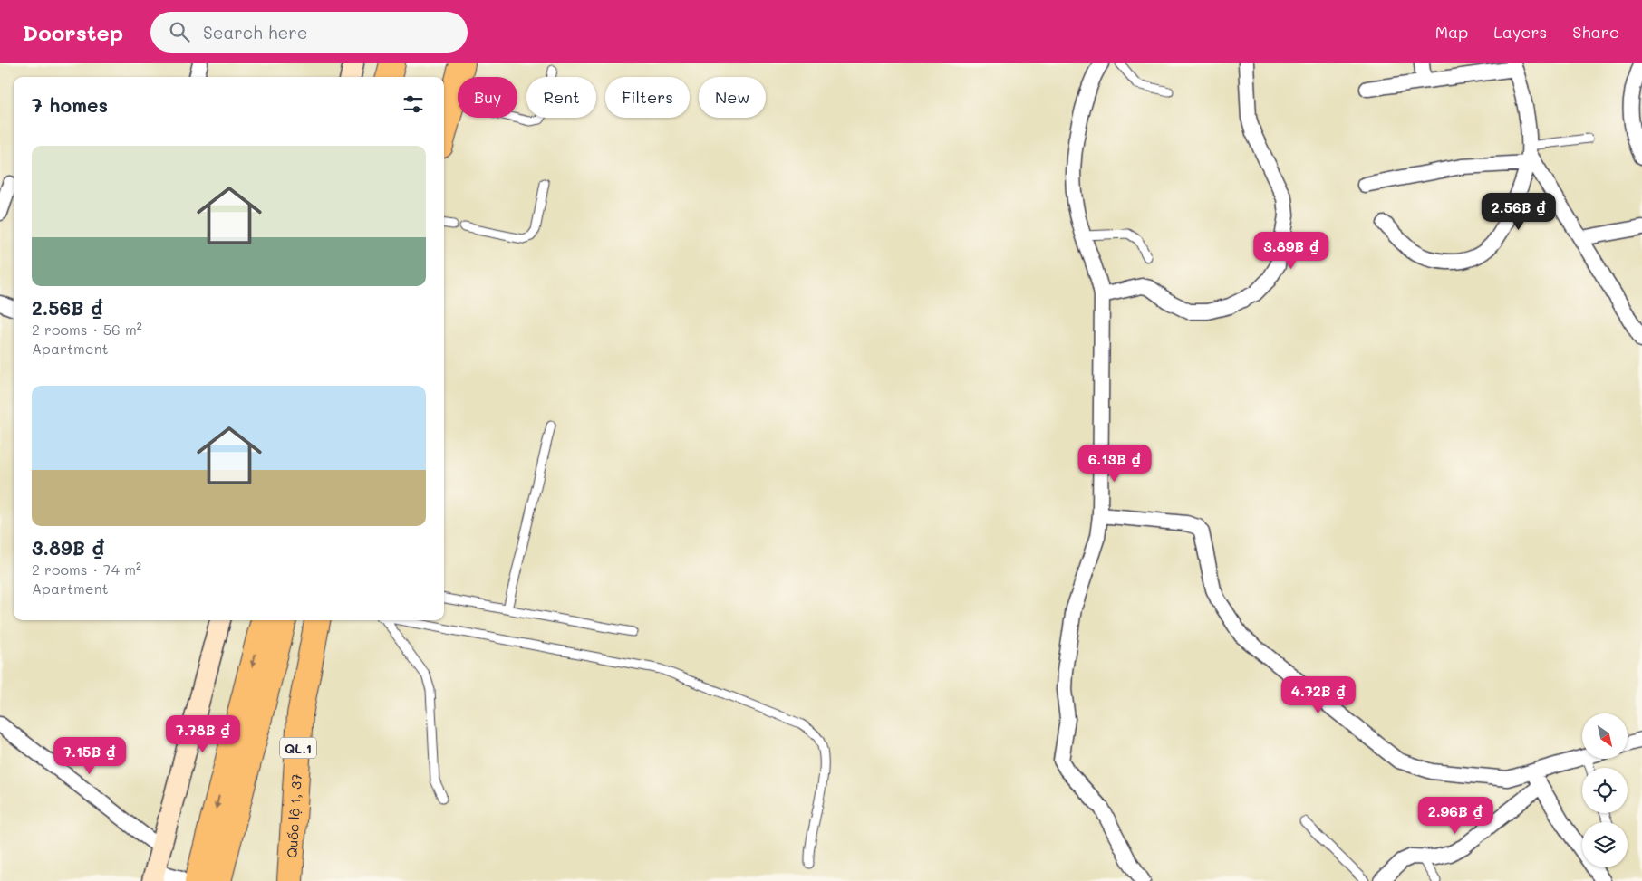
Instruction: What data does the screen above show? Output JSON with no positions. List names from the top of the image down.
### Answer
{
  "streets": {
    "highway": ["QL.1", "Quốc lộ 1, 37"]
  },
  "north": "bottom right",
  "page": {
    "header": "Doorstep",
    "search": "Search here",
    "nav": ["Map", "Layers", "Share"],
    "chip": [
      "Buy",
      "Rent",
      "Filters",
      "New"
    ],
    "heading": "7 homes",
    "list": [
      {
        "name": "2.56B ₫",
        "note": "2 rooms · 56 m² · Apartment"
      },
      {
        "name": "3.89B ₫",
        "note": "2 rooms · 74 m² · Apartment"
      }
    ],
    "price": [
      "2.56B ₫",
      "3.89B ₫",
      "6.13B ₫",
      "4.72B ₫",
      "7.78B ₫",
      "7.15B ₫",
      "2.96B ₫"
    ]
  }
}
